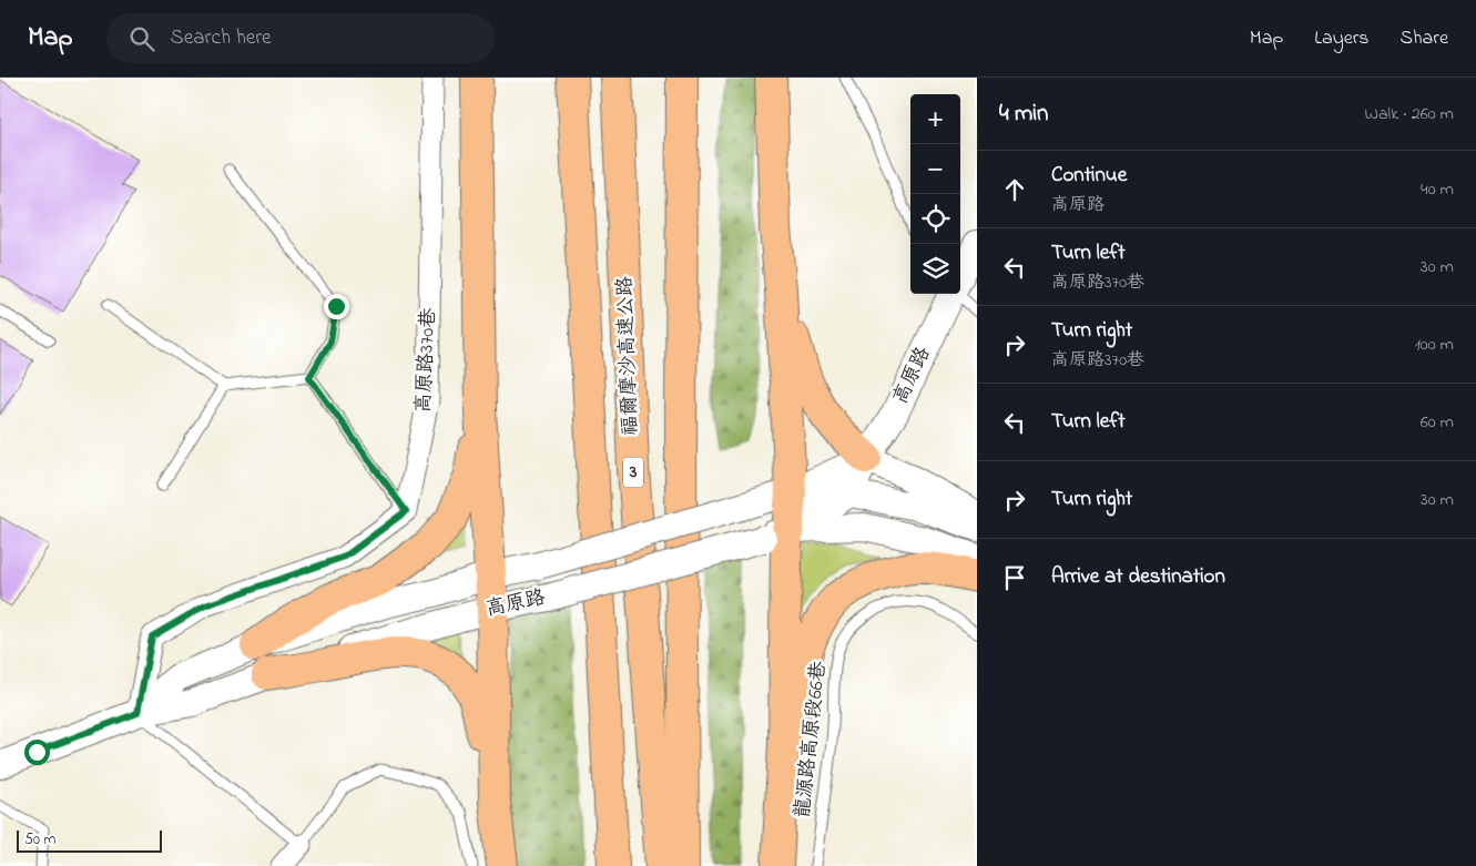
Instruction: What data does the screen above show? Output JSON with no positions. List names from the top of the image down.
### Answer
{
  "streets": {
    "highway": ["福爾摩沙高速公路", "3"],
    "street": ["高原路370巷", "高原路"],
    "lane": ["龍源路高原段66巷"]
  },
  "scale_bar": "50 m",
  "page": {
    "header": "Map",
    "search": "Search here",
    "nav": ["Map", "Layers", "Share"],
    "heading": ["4 min", "Walk · 260 m"],
    "map_buttons": ["+", "−"],
    "list": [
      ["Continue", "高原路", "40 m"],
      ["Turn left", "高原路370巷", "30 m"],
      ["Turn right", "高原路370巷", "100 m"],
      ["Turn left", "60 m"],
      ["Turn right", "30 m"],
      "Arrive at destination"
    ],
    "scale": "50 m"
  }
}
